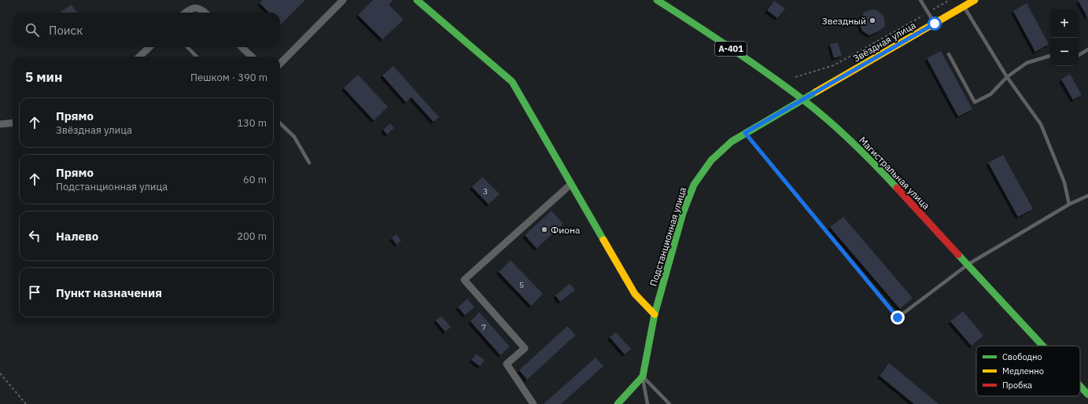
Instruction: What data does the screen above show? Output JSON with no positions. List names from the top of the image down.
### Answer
{
  "streets": {
    "street": [
      "Звёздная улица",
      "А-401",
      "Магистральная улица",
      "Подстанционная улица"
    ]
  },
  "crossings": [
    ["Звёздная улица", "Магистральная улица"],
    ["Звёздная улица", "Подстанционная улица"],
    ["Магистральная улица", "Подстанционная улица"]
  ],
  "places": ["Звездный", "Фиона"],
  "house_numbers": ["3", "5", "7"],
  "legend": ["Свободно", "Медленно", "Пробка"],
  "page": {
    "map_buttons": ["+", "−"],
    "search": "Поиск",
    "heading": ["5 мин", "Пешком · 390 m"],
    "list": [
      ["Прямо", "Звёздная улица", "130 m"],
      ["Прямо", "Подстанционная улица", "60 m"],
      ["Налево", "200 m"],
      "Пункт назначения"
    ]
  }
}
